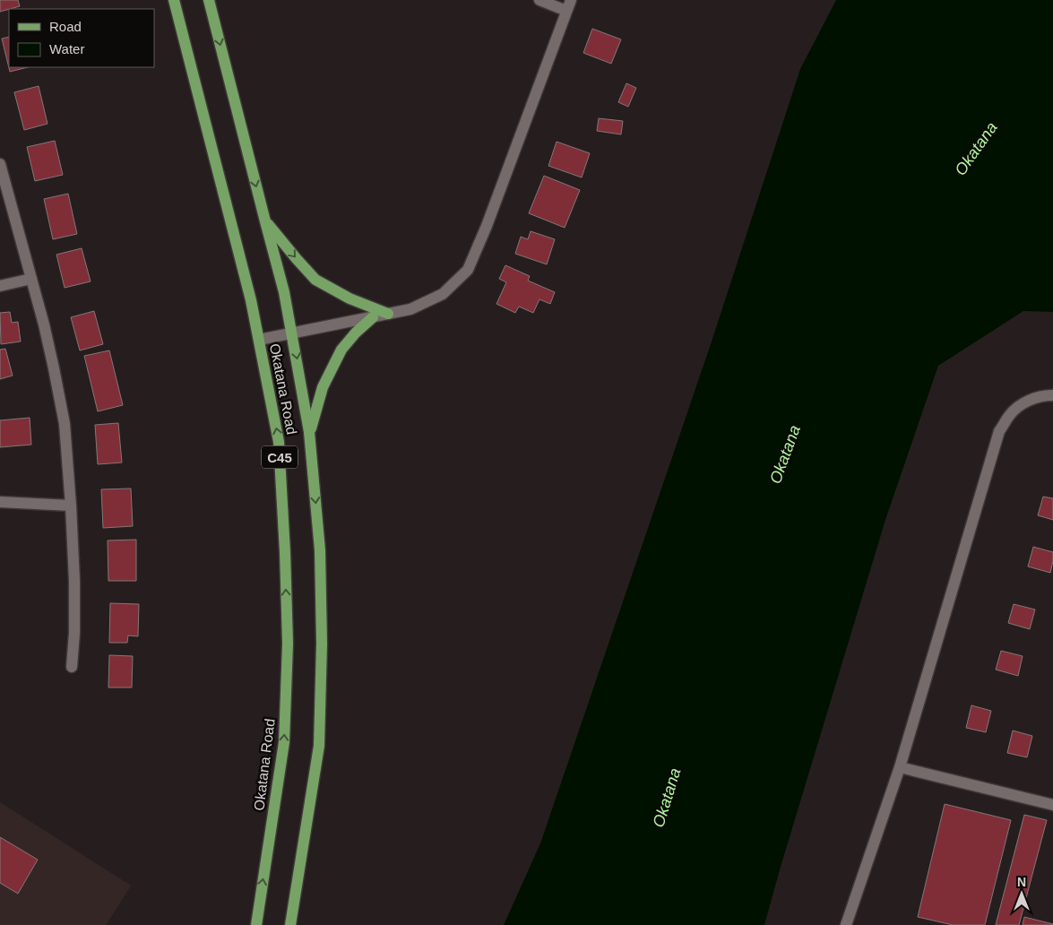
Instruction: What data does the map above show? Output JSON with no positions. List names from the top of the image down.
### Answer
{
  "streets": {
    "main road": ["Okatana Road", "C45"]
  },
  "water": ["Okatana"],
  "legend": ["Road", "Water"],
  "north": "top"
}
